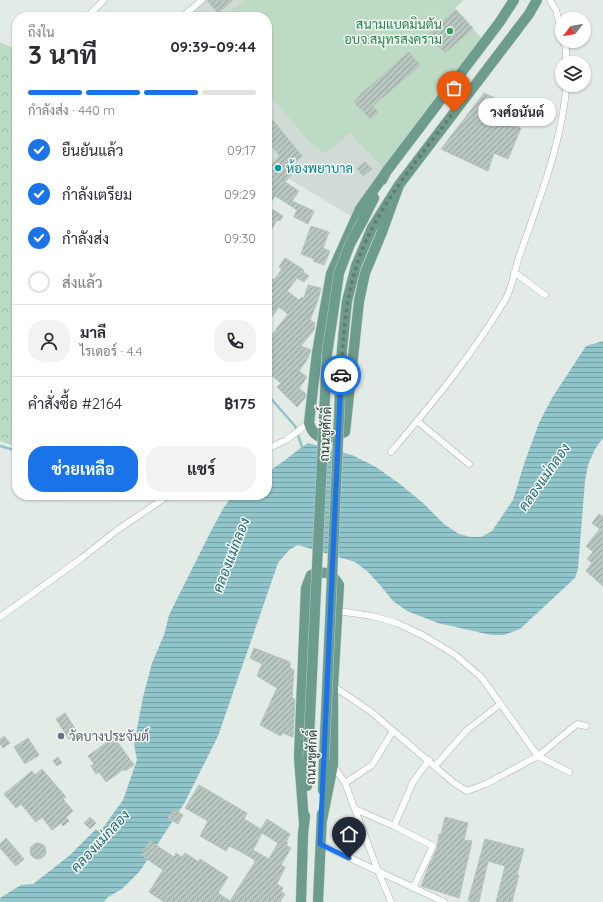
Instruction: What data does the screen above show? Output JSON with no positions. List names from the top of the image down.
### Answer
{
  "streets": {
    "main road": ["ถนนชูศักดิ์"]
  },
  "water": ["คลองแม่กลอง"],
  "places": [
    "สนามแบดมินตัน อบจ.สมุทรสงคราม",
    "วงศ์อนันต์",
    "ห้องพยาบาล",
    "วัดบางประจันต์"
  ],
  "north": "bottom left",
  "page": {
    "heading": ["3 นาที", "ถึงใน", "09:39–09:44"],
    "panel": [
      "มาลี",
      "ไรเดอร์ · 4.4",
      "คำสั่งซื้อ #2164",
      "฿175"
    ],
    "bar": "กำลังส่ง · 440 m",
    "bubble": "วงศ์อนันต์",
    "list": [
      ["ยืนยันแล้ว", "09:17"],
      ["กำลังเตรียม", "09:29"],
      ["กำลังส่ง", "09:30"],
      "ส่งแล้ว"
    ],
    "buttons": ["ช่วยเหลือ", "แชร์"]
  }
}
